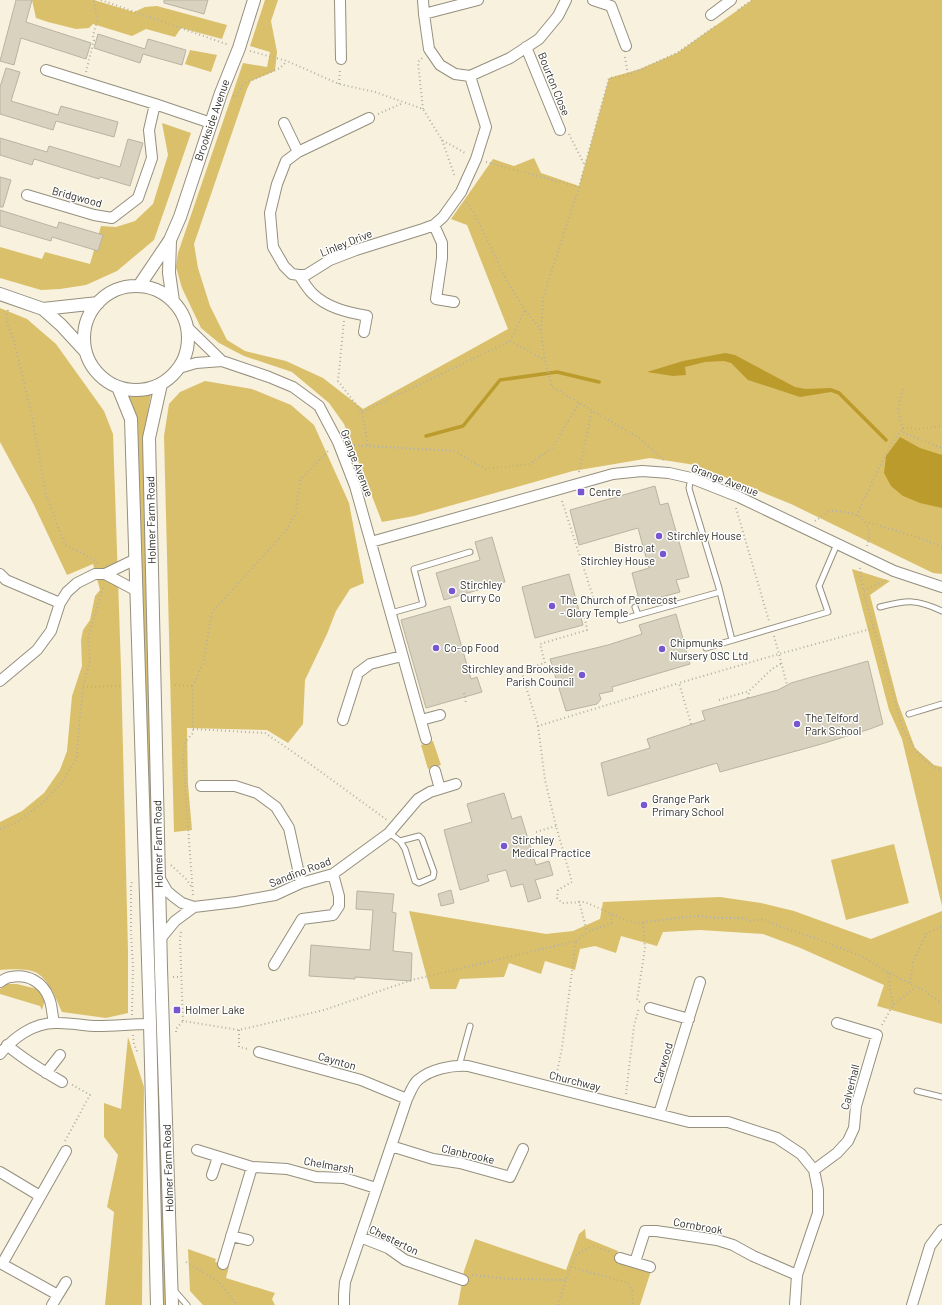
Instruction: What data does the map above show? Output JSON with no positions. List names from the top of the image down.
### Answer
{
  "streets": {
    "street": [
      "Bourton Close",
      "Brookside Avenue",
      "Bridgwood",
      "Linley Drive",
      "Grange Avenue",
      "Holmer Farm Road",
      "Sandino Road",
      "Caynton",
      "Carwood",
      "Churchway",
      "Calverhall",
      "Clanbrooke",
      "Chelmarsh",
      "Cornbrook",
      "Chesterton"
    ]
  },
  "crossings": [
    ["Brookside Avenue", "Grange Avenue"],
    ["Brookside Avenue", "Holmer Farm Road"],
    ["Grange Avenue", "Holmer Farm Road"],
    ["Holmer Farm Road", "Sandino Road"],
    ["Caynton", "Churchway"],
    ["Carwood", "Churchway"],
    ["Churchway", "Calverhall"],
    ["Churchway", "Clanbrooke"],
    ["Churchway", "Chelmarsh"],
    ["Churchway", "Cornbrook"],
    ["Churchway", "Chesterton"]
  ],
  "places": {
    "transit": ["Centre", "Holmer Lake"],
    "other": [
      "Stirchley House",
      "Bistro at Stirchley House",
      "Stirchley Curry Co",
      "The Church of Pentecost - Glory Temple",
      "Co-op Food",
      "Chipmunks Nursery OSC Ltd",
      "Stirchley and Brookside Parish Council",
      "The Telford Park School",
      "Grange Park Primary School",
      "Stirchley Medical Practice"
    ]
  }
}
